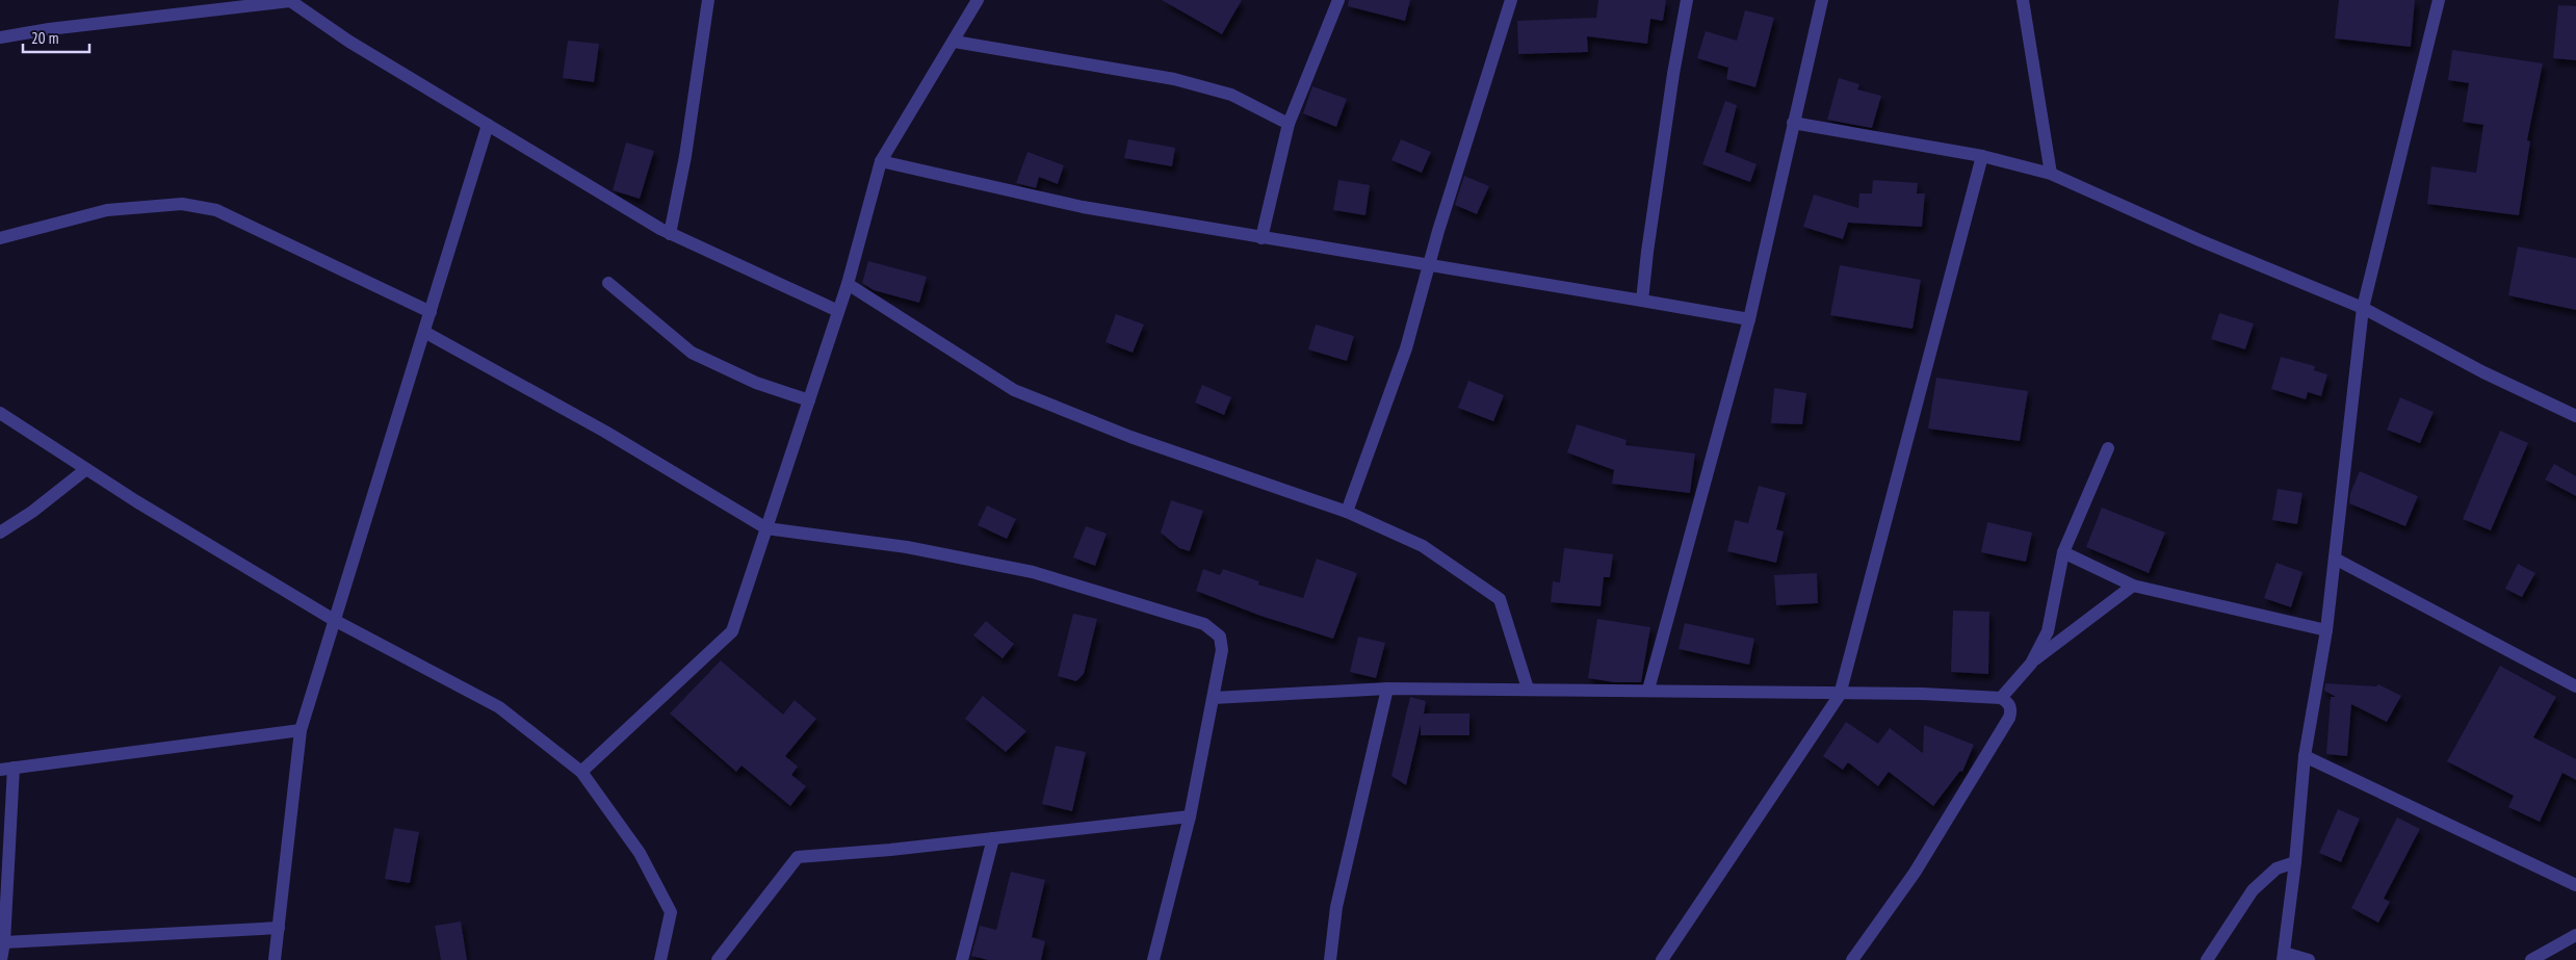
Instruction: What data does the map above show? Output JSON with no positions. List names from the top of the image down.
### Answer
{
  "scale_bar": "20 m"
}
